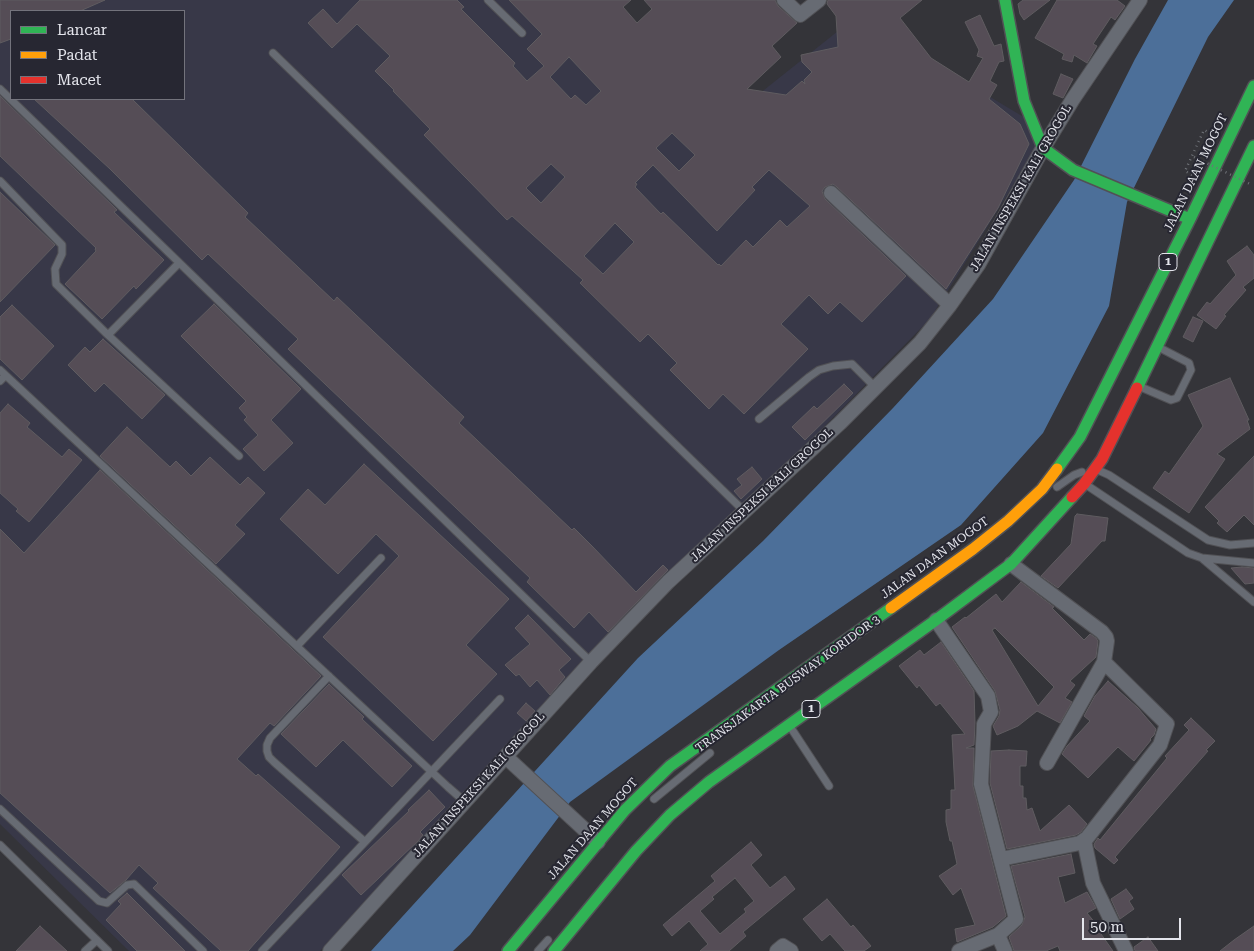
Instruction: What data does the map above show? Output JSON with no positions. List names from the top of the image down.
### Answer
{
  "streets": {
    "main road": ["JALAN DAAN MOGOT", "1"],
    "street": ["JALAN INSPEKSI KALI GROGOL"],
    "lane": ["TRANSJAKARTA BUSWAY KORIDOR 3"]
  },
  "legend": ["Lancar", "Padat", "Macet"],
  "scale_bar": "50 m"
}
